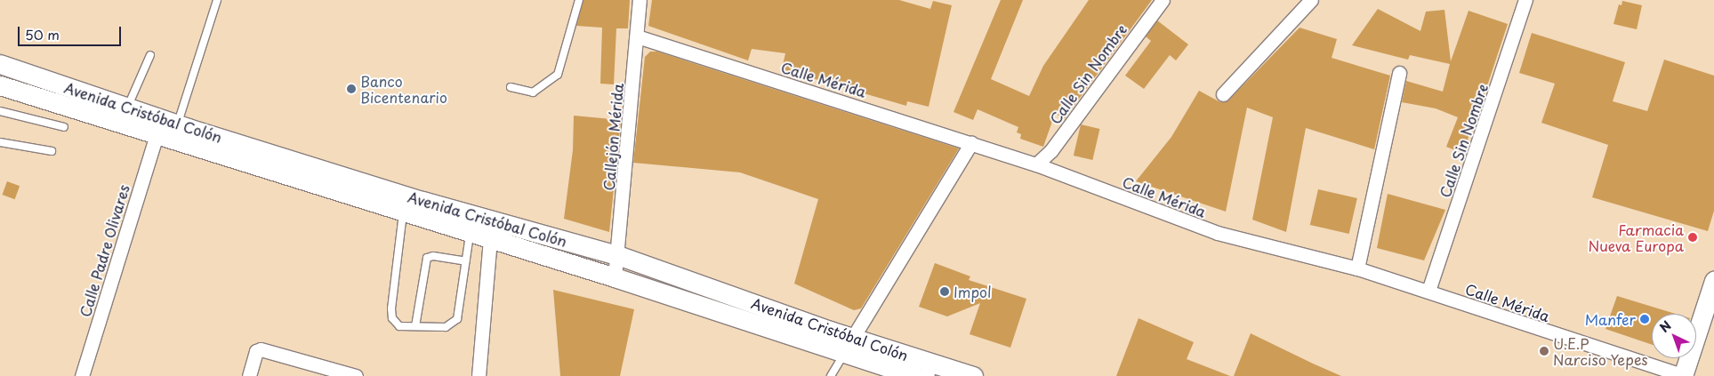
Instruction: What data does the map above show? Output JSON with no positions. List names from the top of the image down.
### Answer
{
  "streets": {
    "street": [
      "Calle Sin Nombre",
      "Calle Mérida",
      "Avenida Cristóbal Colón",
      "Callejón Mérida",
      "Calle Padre Olivares"
    ]
  },
  "crossings": [
    ["Calle Sin Nombre", "Calle Mérida"],
    ["Calle Mérida", "Callejón Mérida"],
    ["Avenida Cristóbal Colón", "Callejón Mérida"],
    ["Avenida Cristóbal Colón", "Calle Padre Olivares"]
  ],
  "places": [
    "Banco Bicentenario",
    "Farmacia Nueva Europa",
    "Impol",
    "Manfer",
    "U.E.P Narciso Yepes"
  ],
  "scale_bar": "50 m",
  "north": "top left"
}
